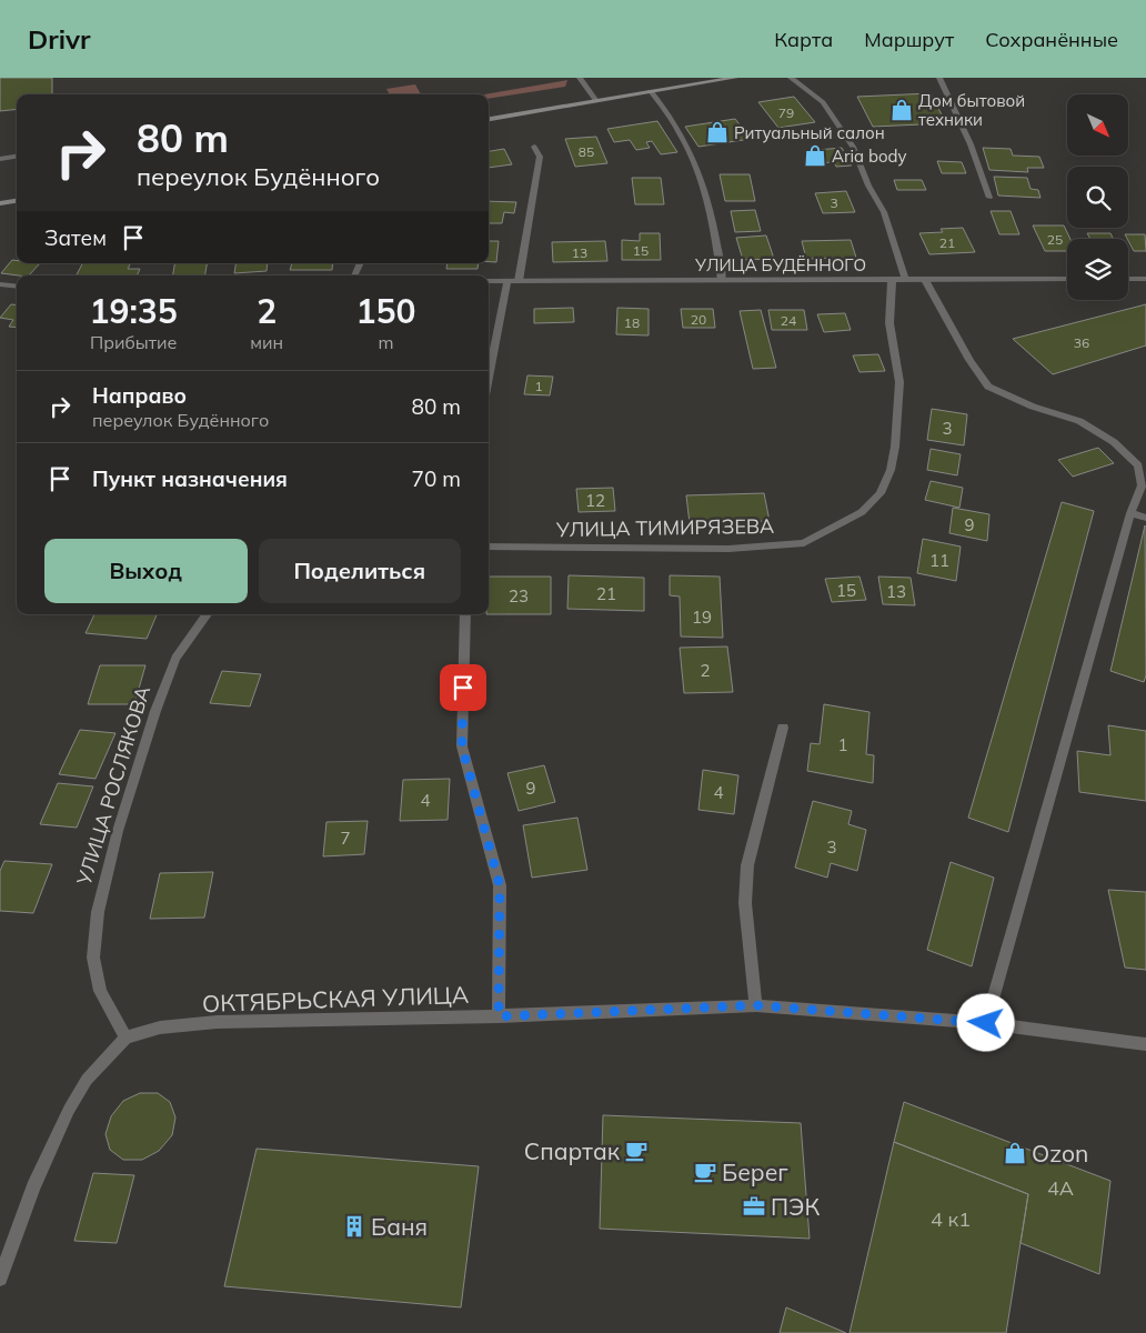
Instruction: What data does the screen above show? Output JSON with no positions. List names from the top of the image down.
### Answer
{
  "streets": {
    "street": [
      "УЛИЦА БУДЁННОГО",
      "УЛИЦА ТИМИРЯЗЕВА",
      "УЛИЦА РОСЛЯКОВА",
      "ОКТЯБРЬСКАЯ УЛИЦА"
    ]
  },
  "crossings": [
    ["УЛИЦА БУДЁННОГО", "УЛИЦА ТИМИРЯЗЕВА"],
    ["УЛИЦА РОСЛЯКОВА", "ОКТЯБРЬСКАЯ УЛИЦА"]
  ],
  "places": {
    "shop": [
      "Дом бытовой техники",
      "Ритуальный салон",
      "Aria body",
      "Ozon"
    ],
    "cafe": ["Спартак", "Берег"],
    "office": ["ПЭК"],
    "building": ["Баня"]
  },
  "house_numbers": [
    "79",
    "85",
    "3",
    "25",
    "21",
    "15",
    "13",
    "20",
    "24",
    "18",
    "36",
    "1",
    "3",
    "12",
    "9",
    "11",
    "15",
    "13",
    "21",
    "23",
    "19",
    "2",
    "1",
    "9",
    "4",
    "4",
    "7",
    "3",
    "4А",
    "4 к1"
  ],
  "north": "bottom right",
  "page": {
    "header": "Drivr",
    "nav": ["Карта", "Маршрут", "Сохранённые"],
    "turn": ["80 m", "переулок Будённого"],
    "then": "Затем",
    "eta": [
      "19:35",
      "Прибытие",
      "2",
      "мин",
      "150",
      "m"
    ],
    "list": [
      {
        "name": "Направо",
        "note": "переулок Будённого",
        "value": "80 m"
      },
      {
        "name": "Пункт назначения",
        "value": "70 m"
      }
    ],
    "buttons": ["Выход", "Поделиться"]
  }
}
